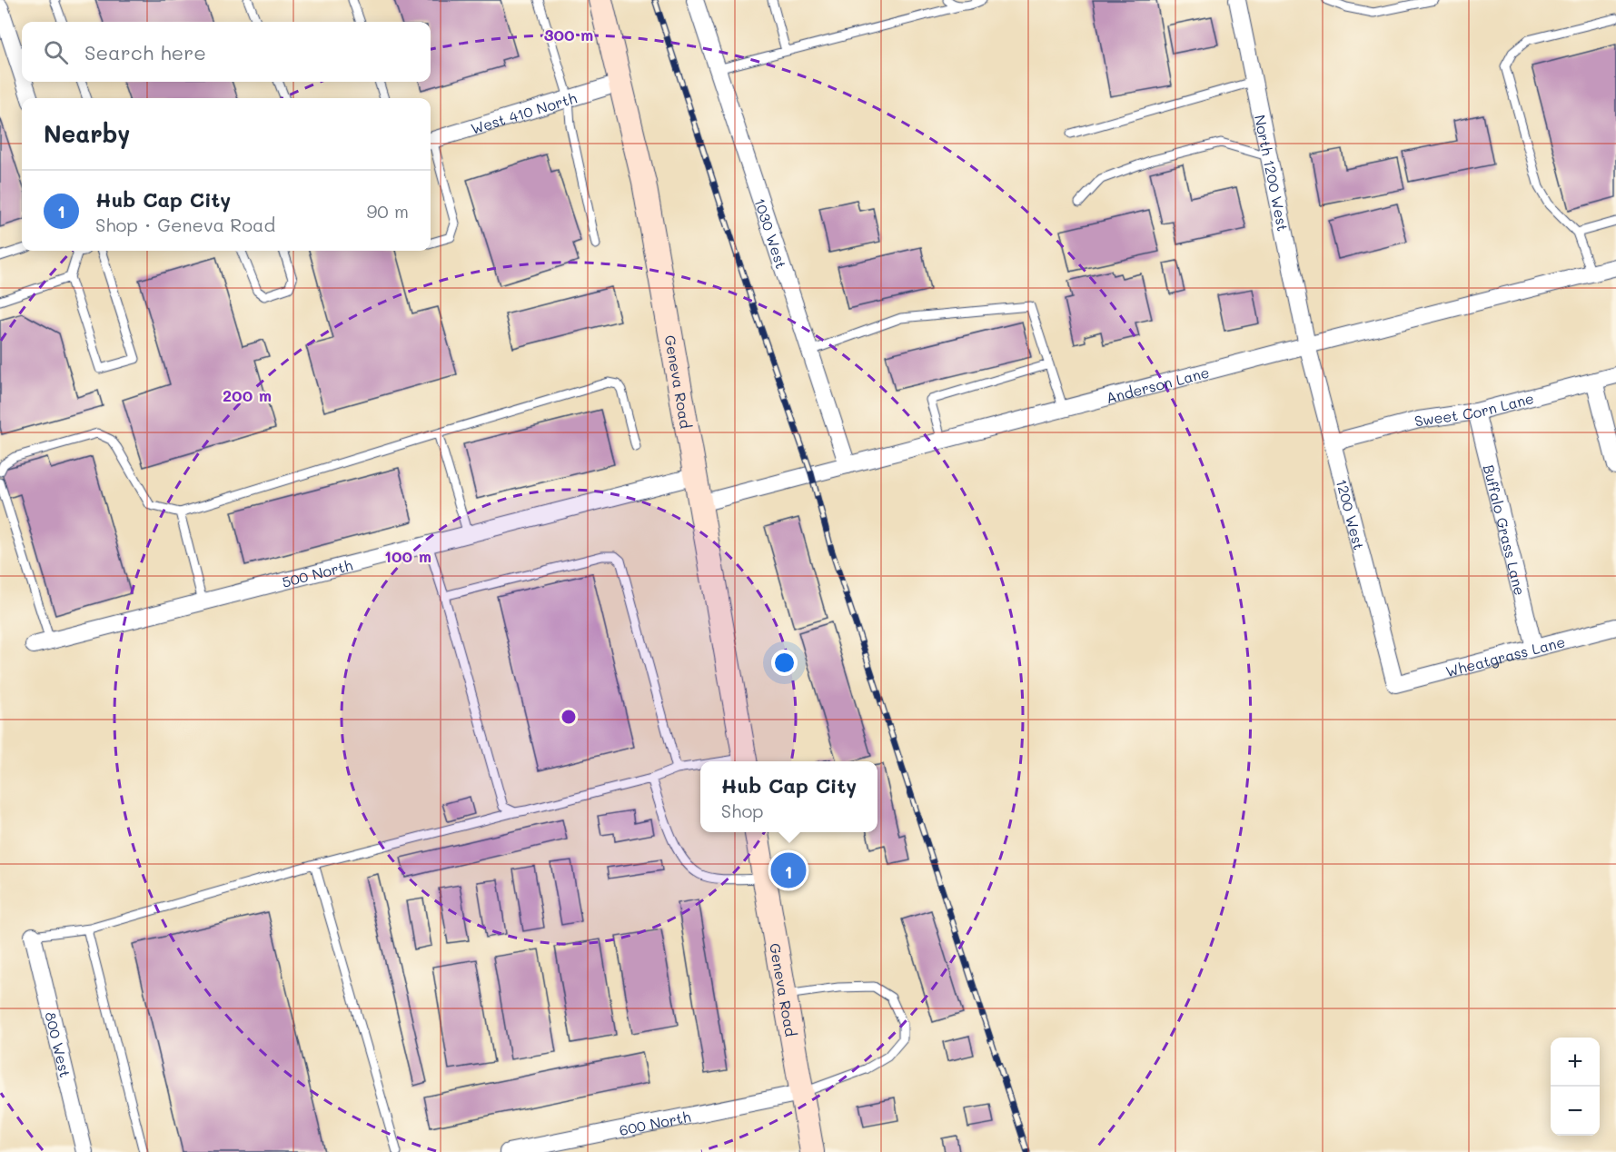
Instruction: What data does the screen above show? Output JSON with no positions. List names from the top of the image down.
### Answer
{
  "streets": {
    "main road": ["Geneva Road"],
    "street": [
      "West 410 North",
      "North 1200 West",
      "1030 West",
      "Anderson Lane",
      "Sweet Corn Lane",
      "1200 West",
      "Buffalo Grass Lane",
      "500 North",
      "Wheatgrass Lane",
      "800 West",
      "600 North"
    ]
  },
  "crossings": [
    ["West 410 North", "Geneva Road"],
    ["North 1200 West", "Anderson Lane"],
    ["North 1200 West", "1200 West"],
    ["1030 West", "Anderson Lane"],
    ["Geneva Road", "Anderson Lane"],
    ["Geneva Road", "500 North"],
    ["Geneva Road", "600 North"],
    ["Anderson Lane", "1200 West"],
    ["Sweet Corn Lane", "1200 West"],
    ["Sweet Corn Lane", "Buffalo Grass Lane"],
    ["1200 West", "Wheatgrass Lane"],
    ["Buffalo Grass Lane", "Wheatgrass Lane"]
  ],
  "page": {
    "search": "Search here",
    "heading": "Nearby",
    "list": [
      {
        "mark": "1",
        "name": "Hub Cap City",
        "note": "Shop · Geneva Road",
        "value": "90 m"
      }
    ],
    "popup": ["Hub Cap City", "Shop"],
    "pins": "1",
    "map_buttons": ["+", "−"]
  },
  "rings": ["300 m", "200 m", "100 m"]
}
